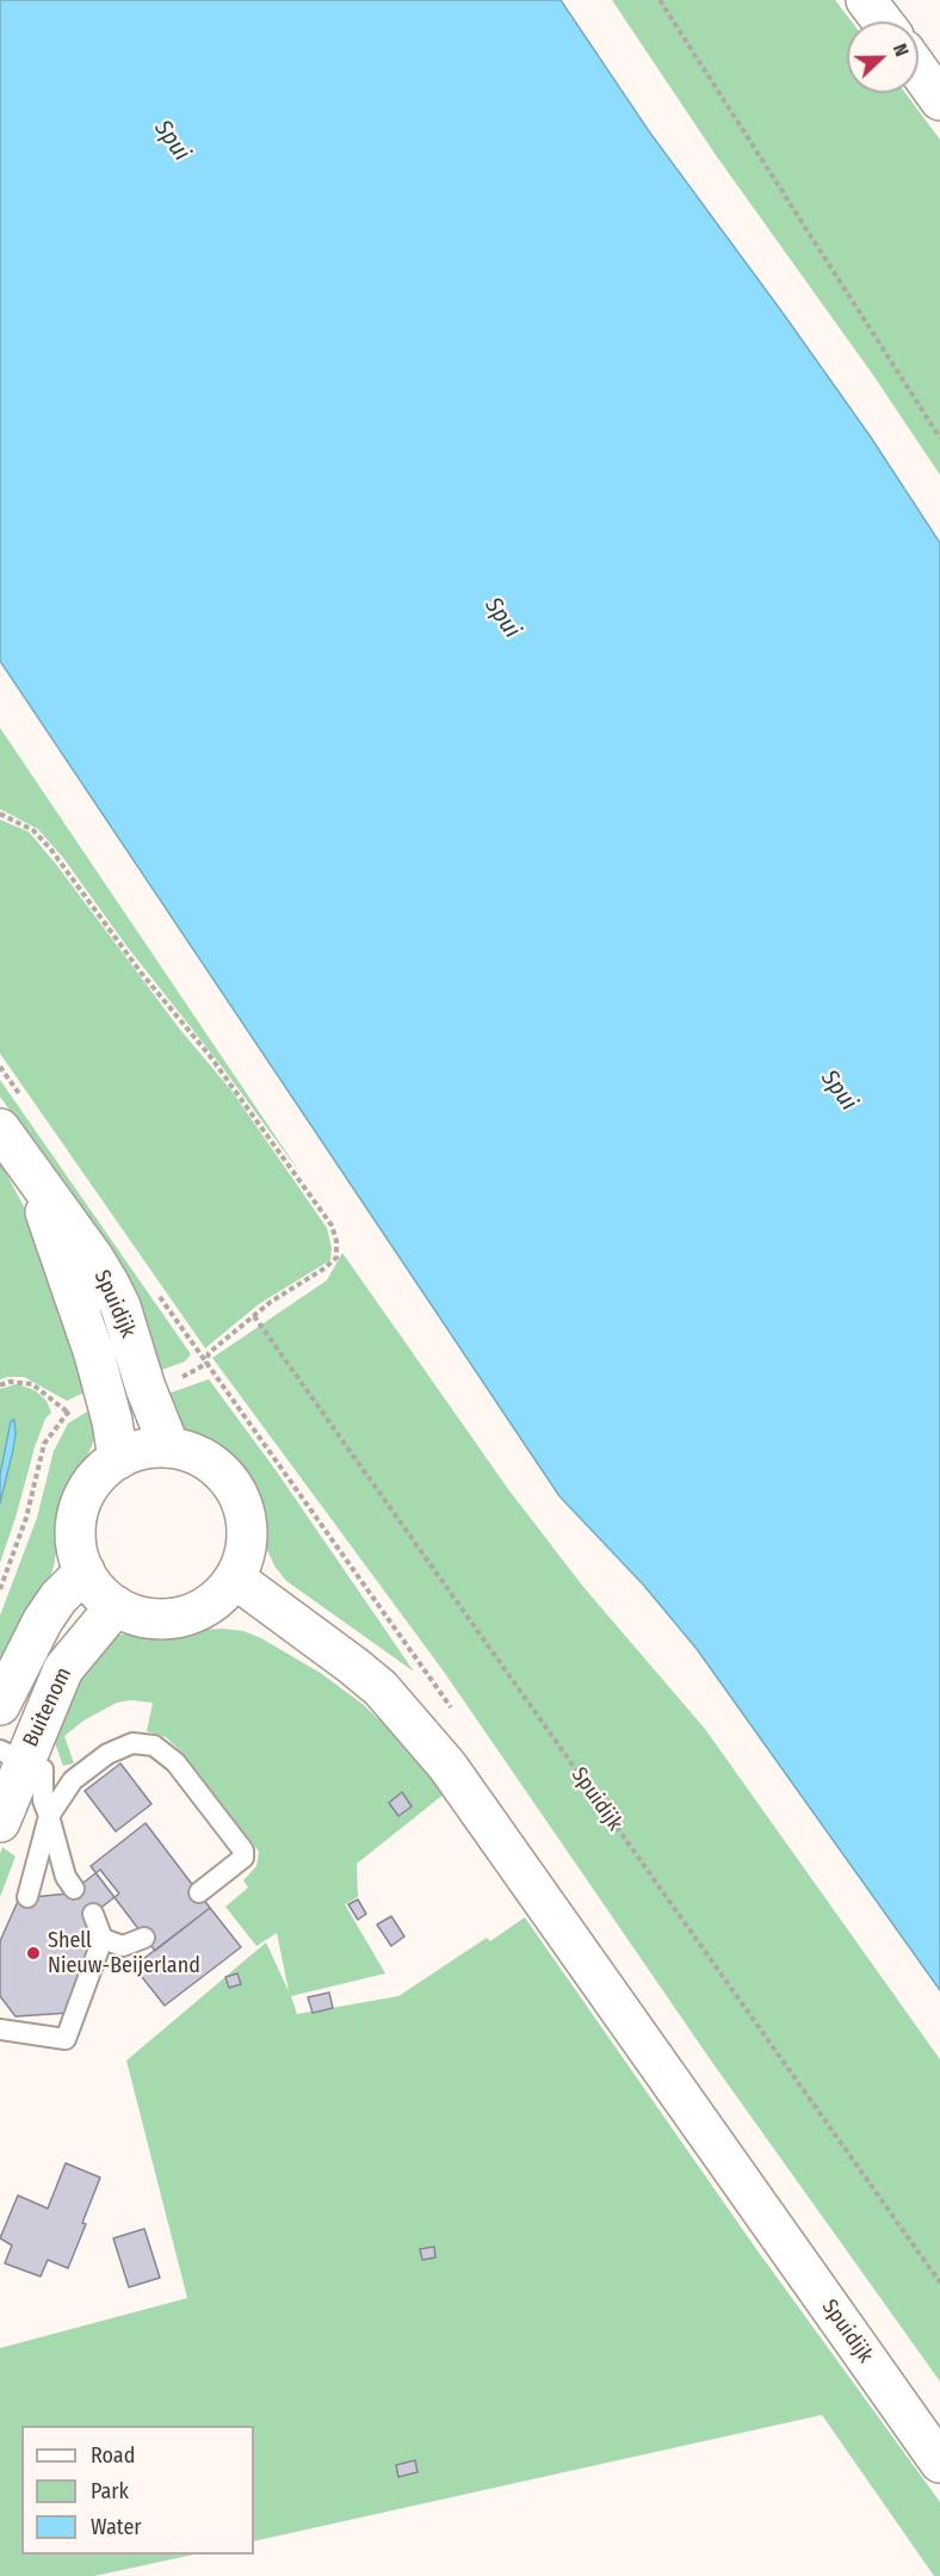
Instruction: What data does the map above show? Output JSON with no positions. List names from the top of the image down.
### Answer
{
  "streets": {
    "main road": ["Spuidijk", "Buitenom"]
  },
  "crossings": [
    ["Spuidijk", "Buitenom"]
  ],
  "water": ["Spui"],
  "places": ["Shell Nieuw-Beijerland"],
  "legend": ["Road", "Park", "Water"],
  "north": "right"
}
